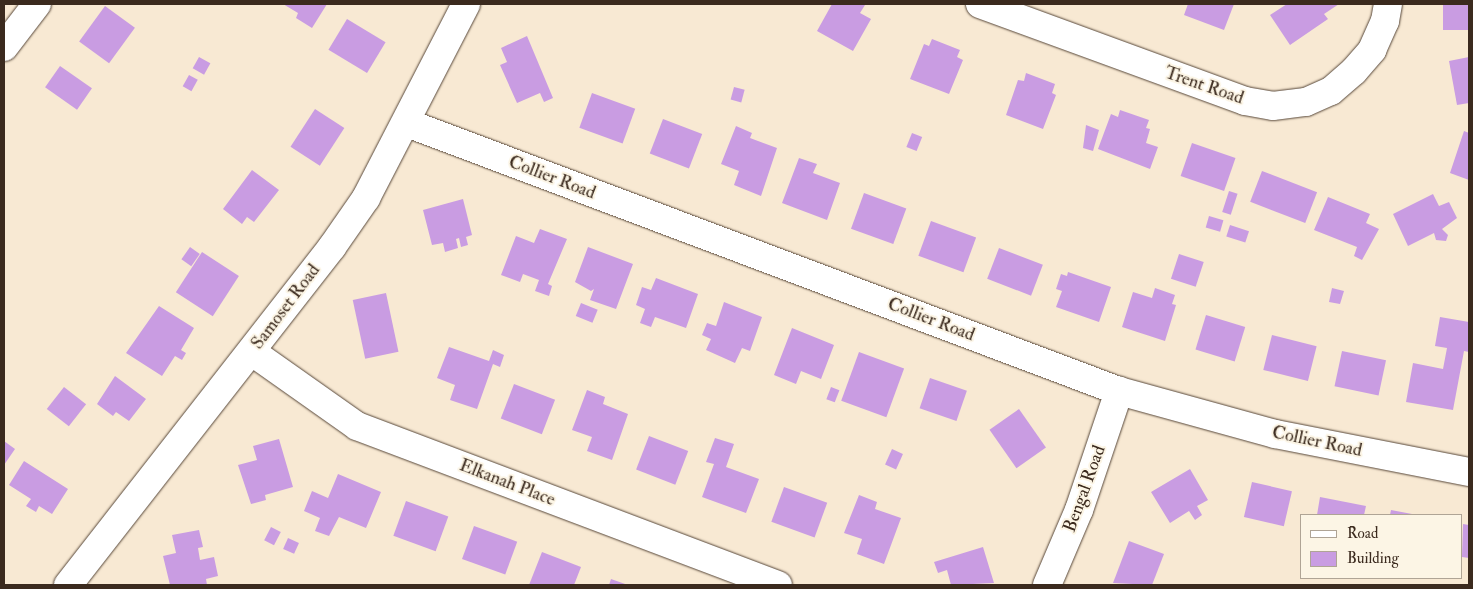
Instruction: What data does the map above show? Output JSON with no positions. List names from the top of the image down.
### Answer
{
  "streets": {
    "street": [
      "Trent Road",
      "Collier Road",
      "Samoset Road",
      "Elkanah Place",
      "Bengal Road"
    ]
  },
  "crossings": [
    ["Collier Road", "Samoset Road"],
    ["Collier Road", "Bengal Road"],
    ["Samoset Road", "Elkanah Place"]
  ],
  "legend": ["Road", "Building"]
}
